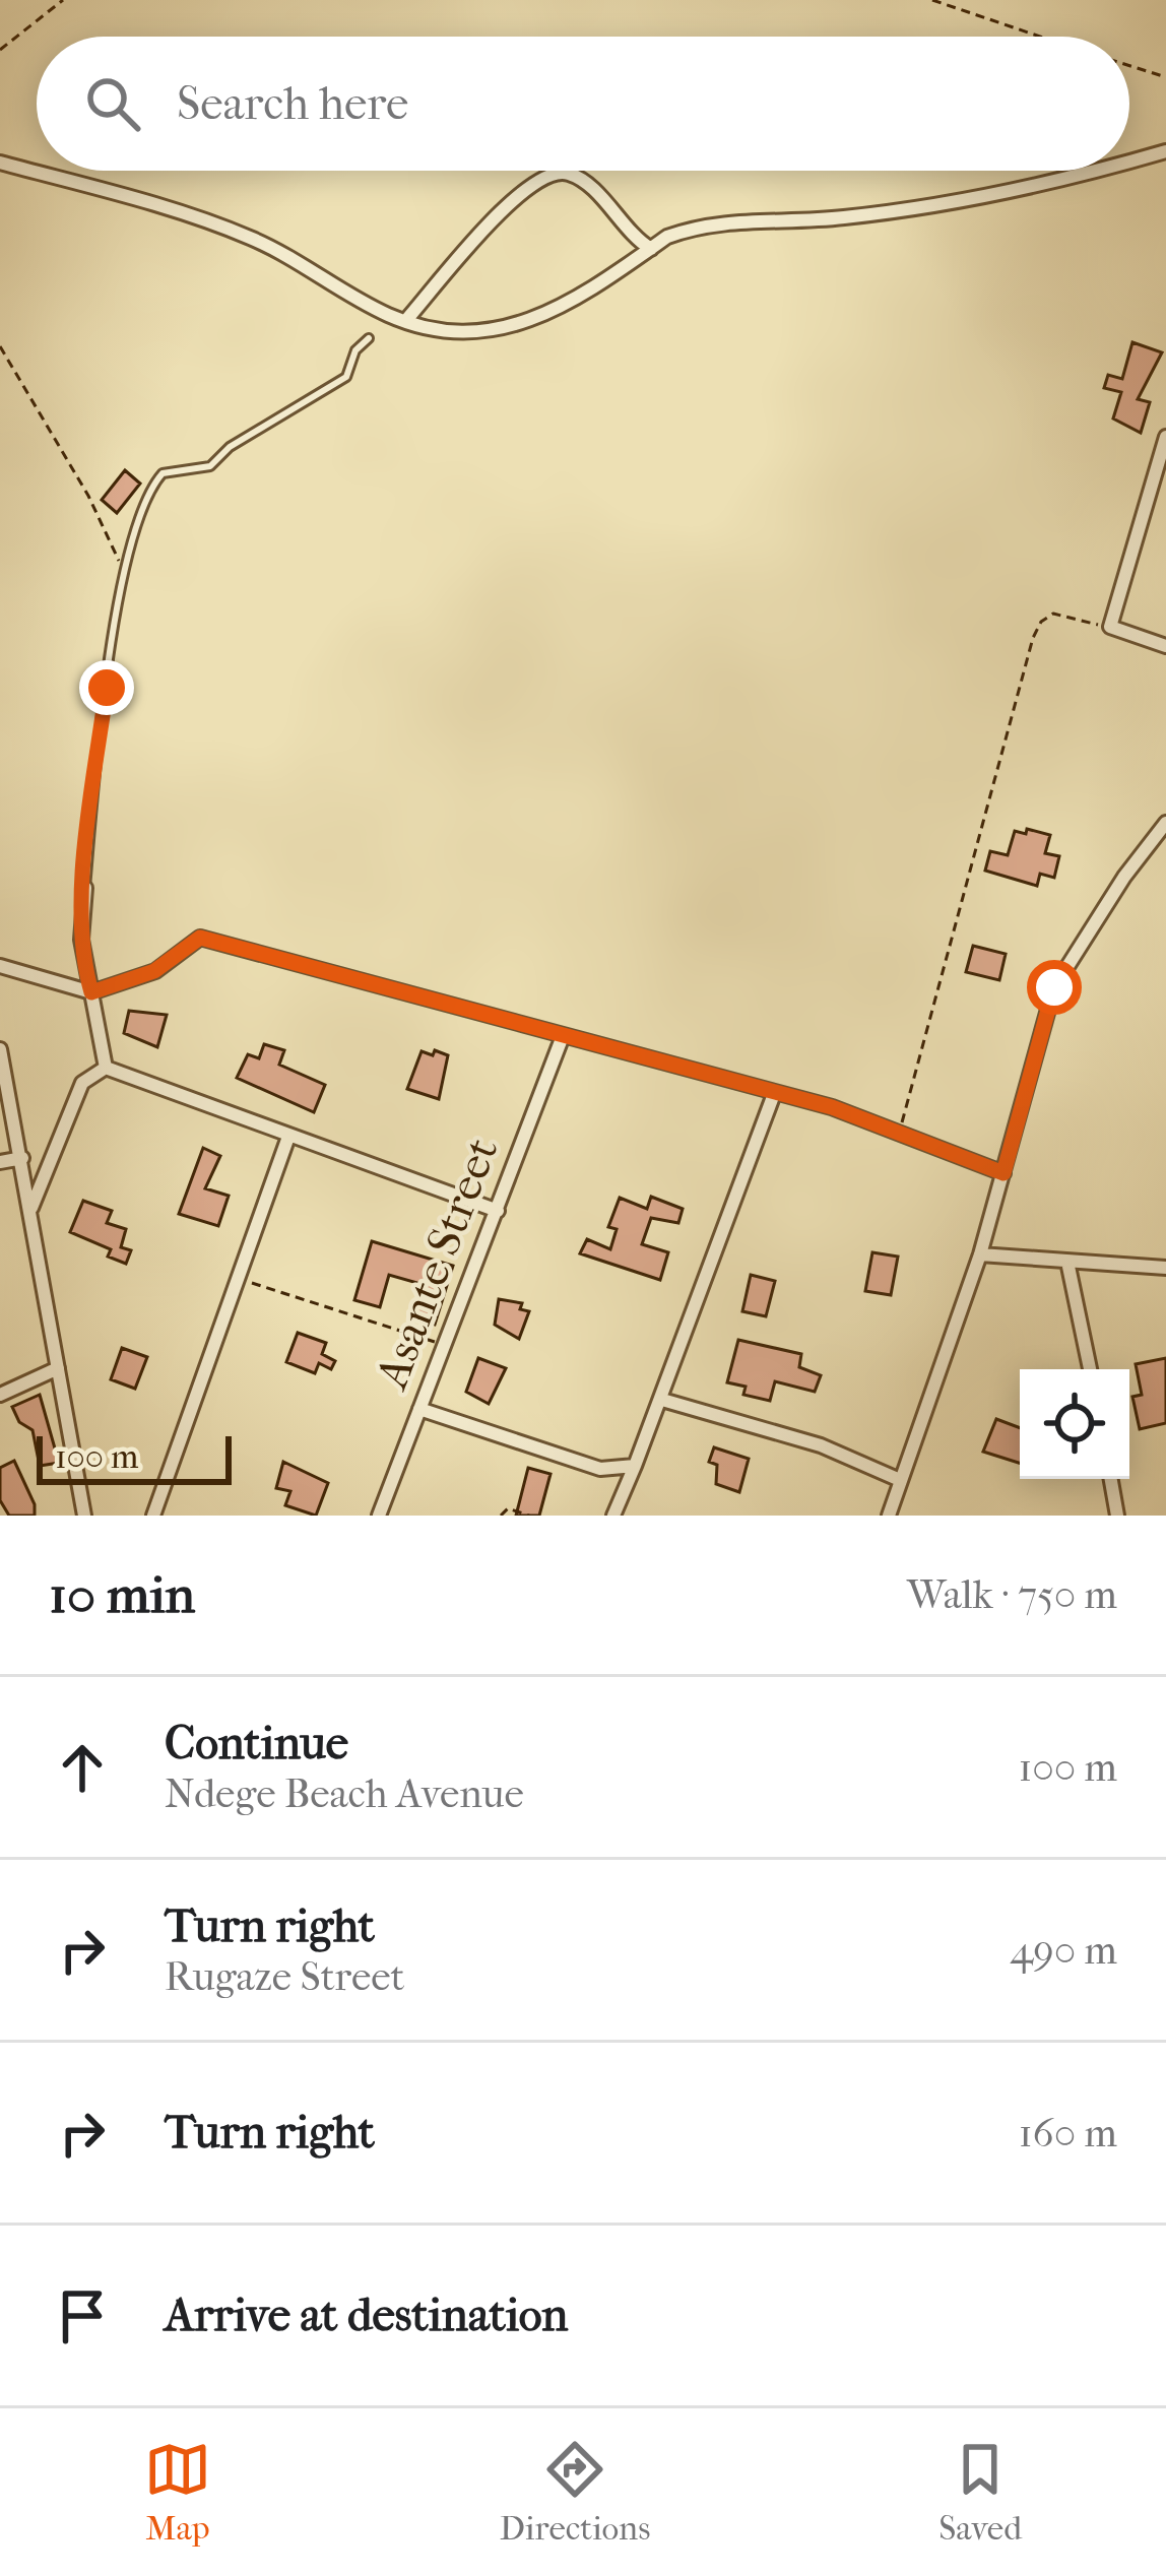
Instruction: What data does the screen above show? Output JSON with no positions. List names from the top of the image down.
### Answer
{
  "streets": {
    "street": ["Asante Street"]
  },
  "scale_bar": "100 m",
  "page": {
    "search": "Search here",
    "scale": "100 m",
    "heading": ["10 min", "Walk · 750 m"],
    "list": [
      ["Continue", "Ndege Beach Avenue", "100 m"],
      ["Turn right", "Rugaze Street", "490 m"],
      ["Turn right", "160 m"],
      "Arrive at destination"
    ],
    "nav": ["Map", "Directions", "Saved"]
  }
}
